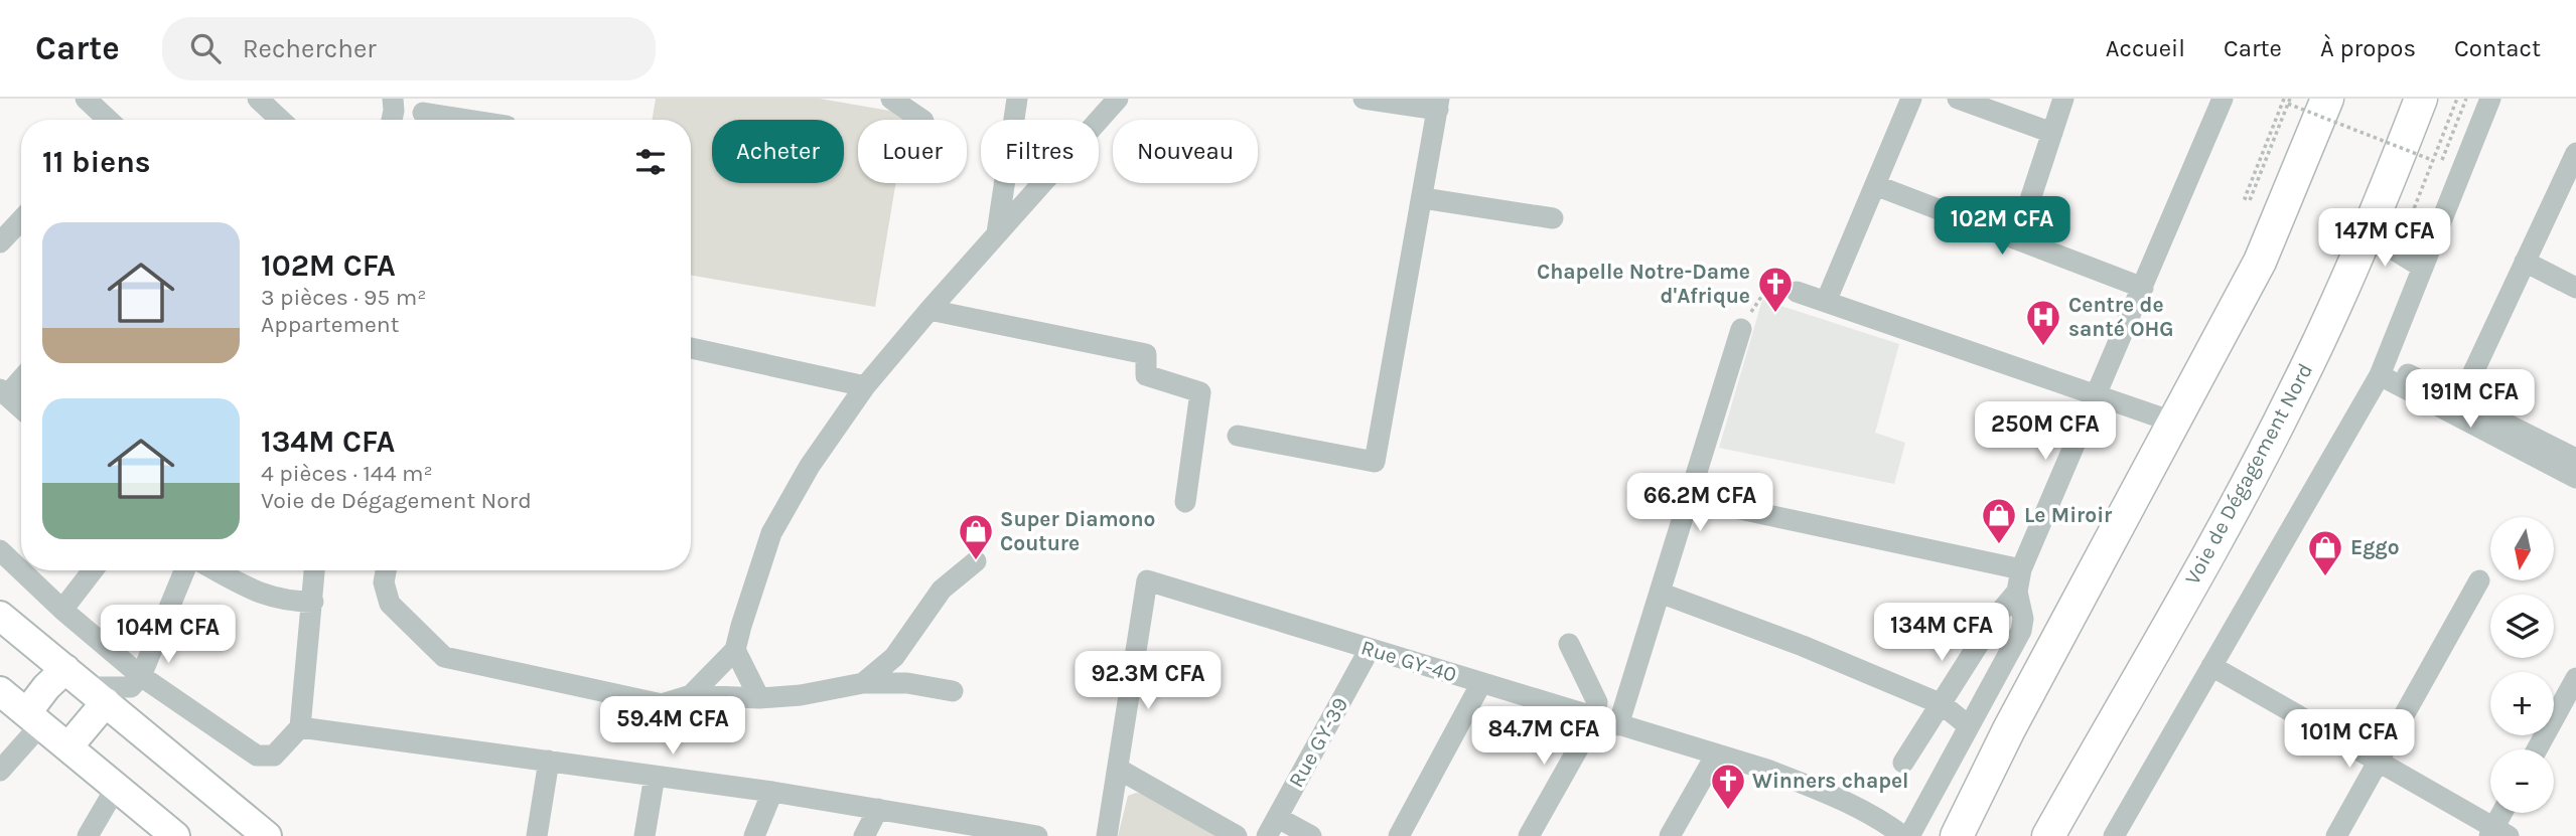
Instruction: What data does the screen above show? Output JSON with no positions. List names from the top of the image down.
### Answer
{
  "streets": {
    "highway": ["Voie de Dégagement Nord"],
    "street": ["Rue GY-40", "Rue GY-39"]
  },
  "crossings": [
    ["Rue GY-40", "Rue GY-39"]
  ],
  "places": {
    "church": ["Chapelle Notre-Dame d'Afrique", "Winners chapel"],
    "hospital": ["Centre de santé OHG"],
    "shop": ["Le Miroir", "Super Diamono Couture", "Eggo"]
  },
  "north": "bottom",
  "page": {
    "header": "Carte",
    "search": "Rechercher",
    "nav": [
      "Accueil",
      "Carte",
      "À propos",
      "Contact"
    ],
    "chip": [
      "Acheter",
      "Louer",
      "Filtres",
      "Nouveau"
    ],
    "heading": "11 biens",
    "price": [
      "102M CFA",
      "147M CFA",
      "191M CFA",
      "250M CFA",
      "66.2M CFA",
      "134M CFA",
      "104M CFA",
      "92.3M CFA",
      "59.4M CFA",
      "84.7M CFA",
      "101M CFA"
    ],
    "list": [
      {
        "name": "102M CFA",
        "note": "3 pièces · 95 m² · Appartement"
      },
      {
        "name": "134M CFA",
        "note": "4 pièces · 144 m² · Voie de Dégagement Nord"
      }
    ],
    "map_buttons": ["+", "−"]
  }
}
